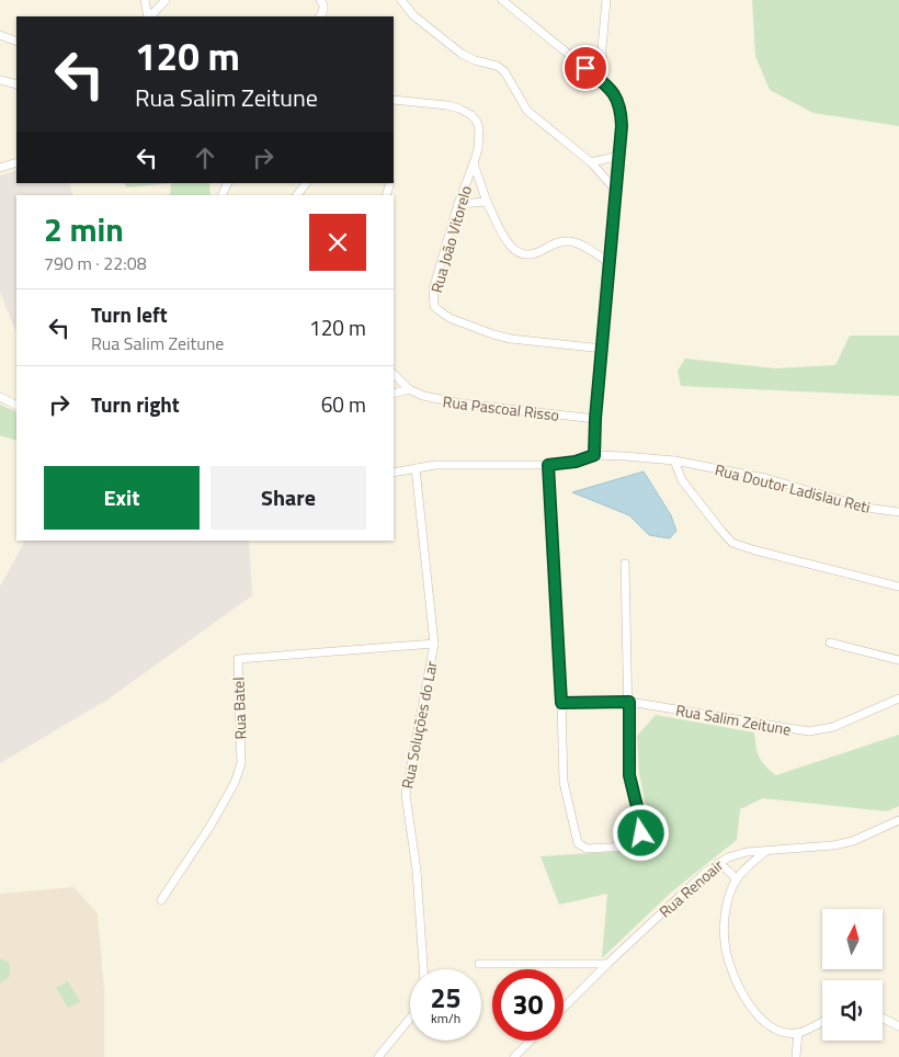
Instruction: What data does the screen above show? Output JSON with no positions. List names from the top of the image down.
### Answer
{
  "streets": {
    "street": [
      "Rua João Vitorelo",
      "Rua Pascoal Risso",
      "Rua Doutor Ladislau Reti",
      "Rua Batel",
      "Rua Salim Zeitune",
      "Rua Soluções do Lar",
      "Rua Renoair"
    ]
  },
  "crossings": [
    ["Rua Doutor Ladislau Reti", "Rua Soluções do Lar"],
    ["Rua Batel", "Rua Soluções do Lar"]
  ],
  "north": "top",
  "page": {
    "turn": ["120 m", "Rua Salim Zeitune"],
    "heading": ["2 min", "790 m · 22:08"],
    "list": [
      {
        "name": "Turn left",
        "note": "Rua Salim Zeitune",
        "value": "120 m"
      },
      {
        "name": "Turn right",
        "value": "60 m"
      }
    ],
    "buttons": ["Exit", "Share"],
    "speed": "25 km/h",
    "limit": "30"
  }
}
